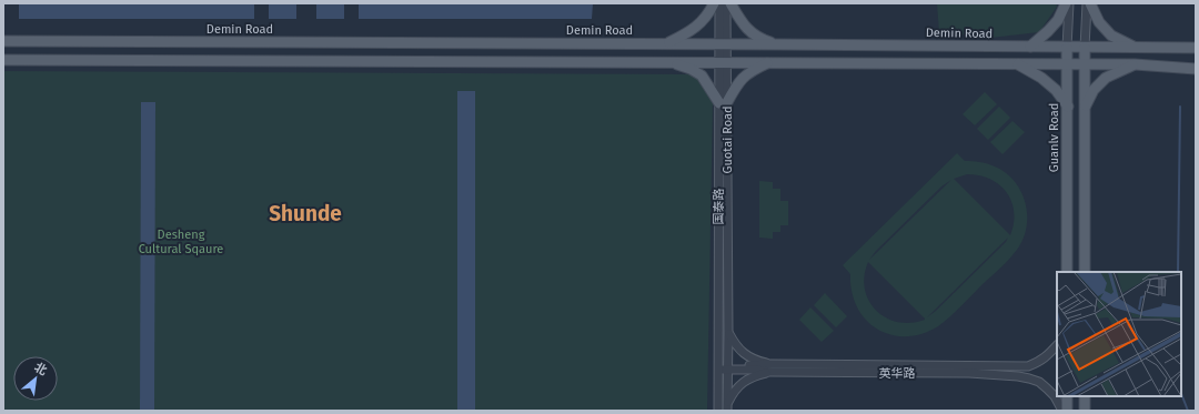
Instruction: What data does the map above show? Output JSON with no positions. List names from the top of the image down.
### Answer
{
  "streets": {
    "main road": ["Demin Road", "Guanlv Road"],
    "street": ["Guotai Road", "国泰路", "英华路"]
  },
  "crossings": [
    ["Demin Road", "Guanlv Road"],
    ["Guotai Road", "国泰路"],
    ["Guotai Road", "英华路"],
    ["国泰路", "英华路"]
  ],
  "districts": ["Shunde"],
  "parks": ["Desheng Cultural Sqaure"],
  "north": "top right"
}
